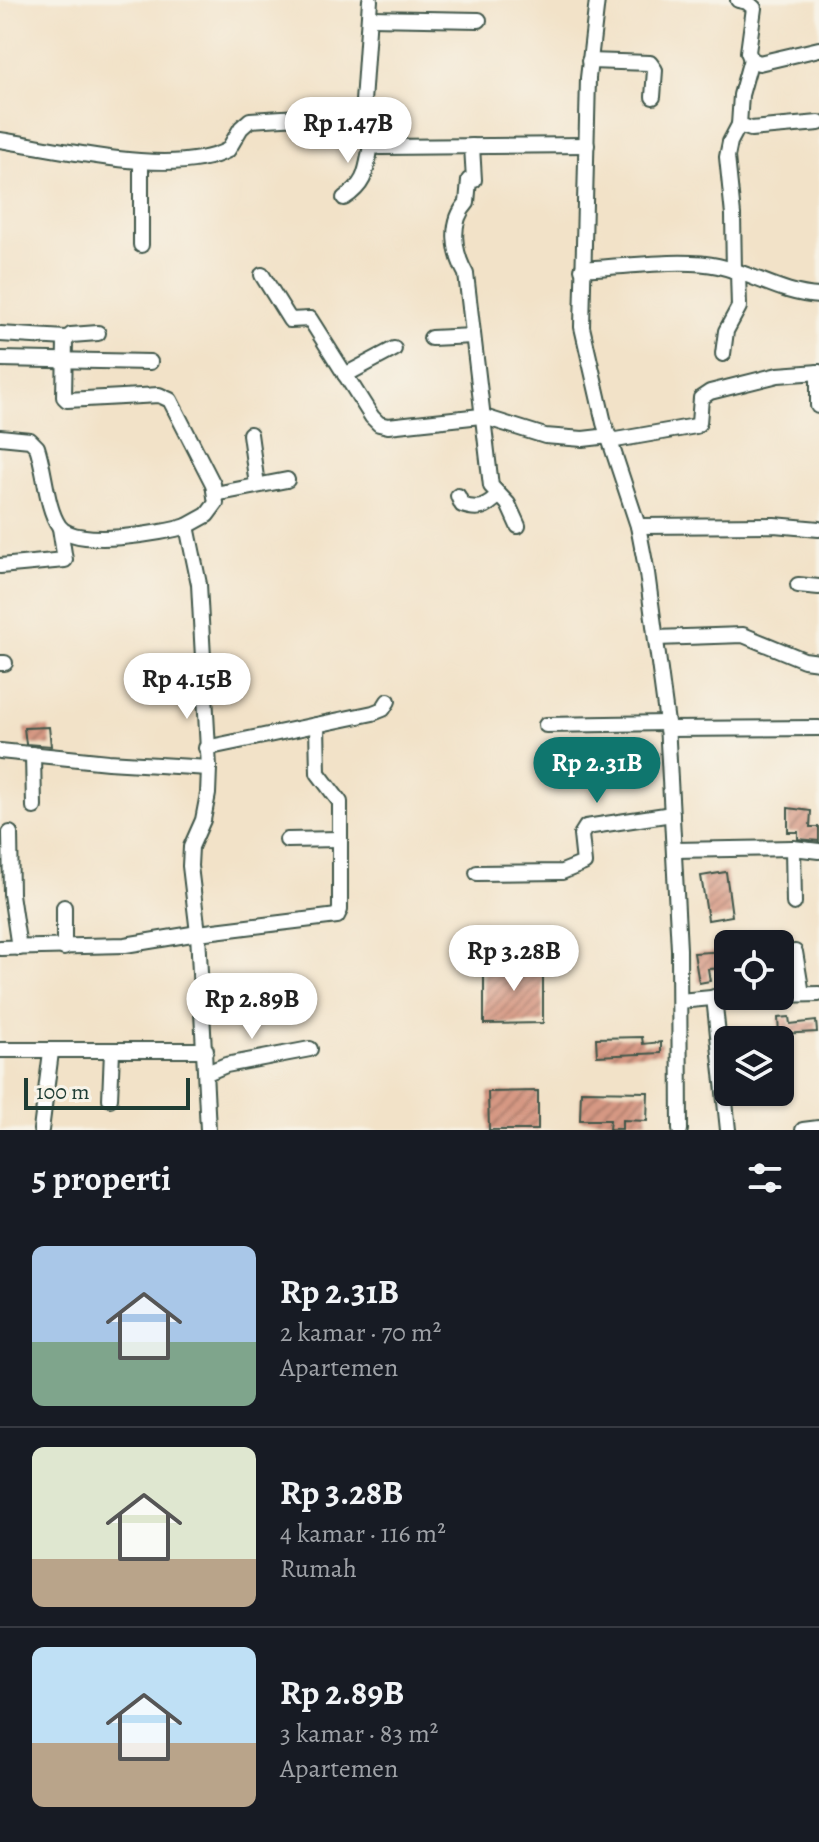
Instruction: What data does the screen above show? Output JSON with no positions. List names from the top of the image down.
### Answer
{
  "scale_bar": "100 m",
  "page": {
    "price": [
      "Rp 1.47B",
      "Rp 4.15B",
      "Rp 2.31B",
      "Rp 3.28B",
      "Rp 2.89B"
    ],
    "scale": "100 m",
    "heading": "5 properti",
    "list": [
      {
        "name": "Rp 2.31B",
        "note": "2 kamar · 70 m² · Apartemen"
      },
      {
        "name": "Rp 3.28B",
        "note": "4 kamar · 116 m² · Rumah"
      },
      {
        "name": "Rp 2.89B",
        "note": "3 kamar · 83 m² · Apartemen"
      }
    ]
  }
}
